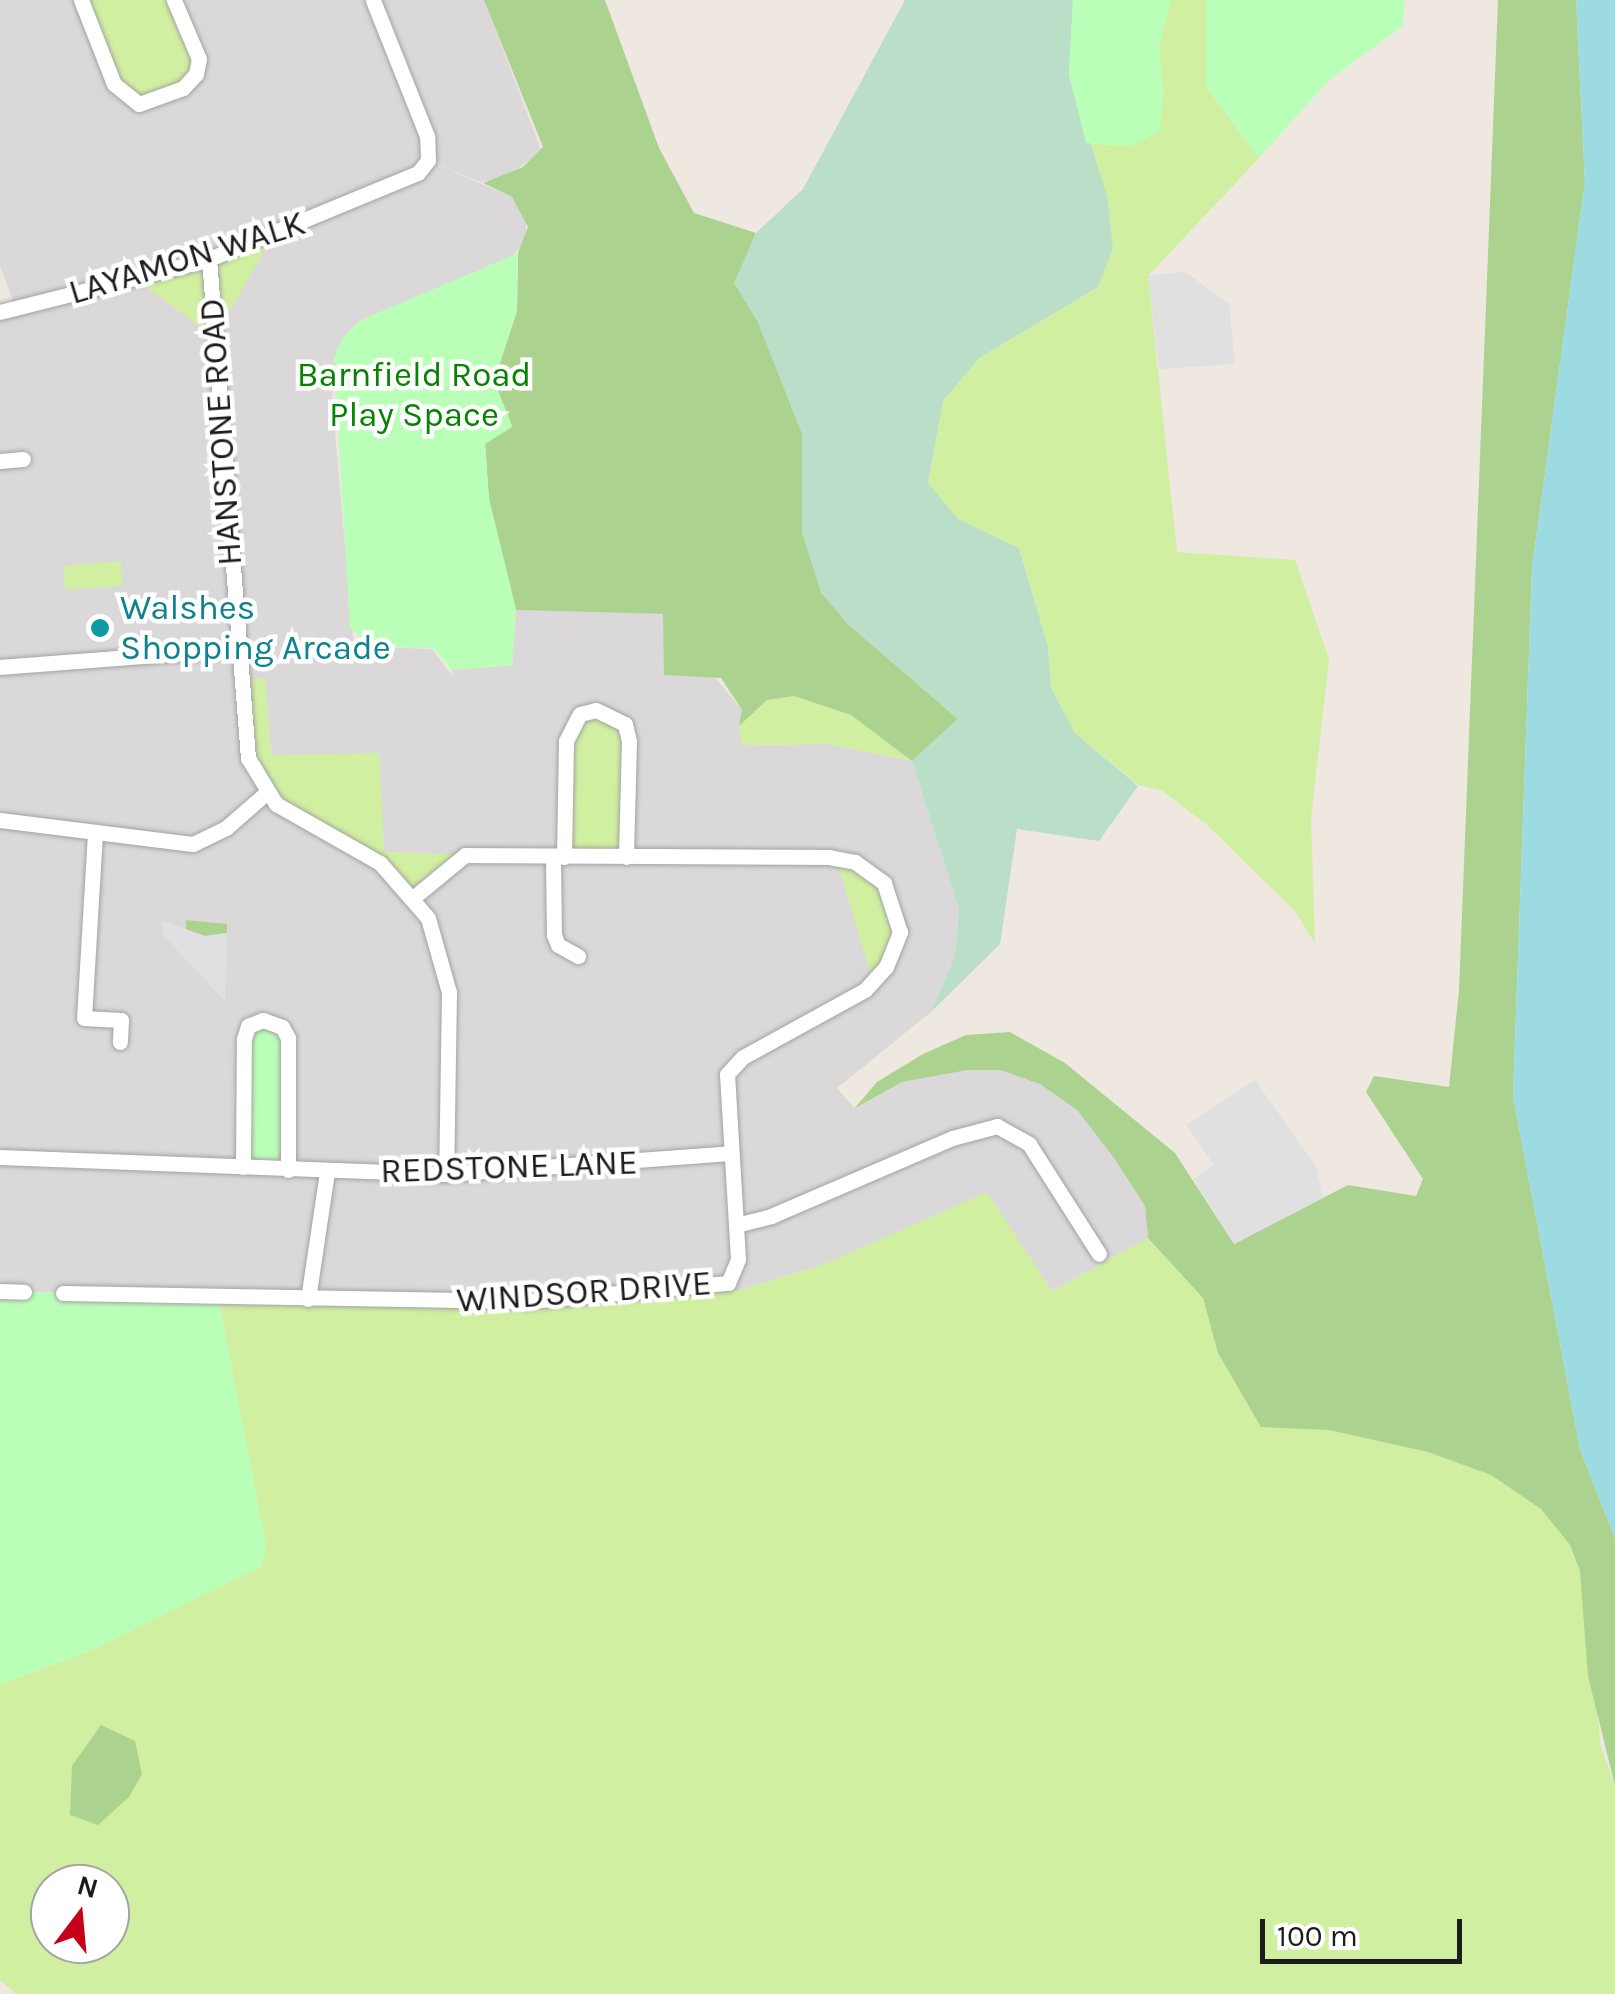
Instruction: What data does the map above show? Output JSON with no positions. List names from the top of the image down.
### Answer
{
  "streets": {
    "street": [
      "LAYAMON WALK",
      "HANSTONE ROAD",
      "REDSTONE LANE",
      "WINDSOR DRIVE"
    ]
  },
  "crossings": [
    ["LAYAMON WALK", "HANSTONE ROAD"],
    ["HANSTONE ROAD", "REDSTONE LANE"],
    ["REDSTONE LANE", "WINDSOR DRIVE"]
  ],
  "parks": ["Barnfield Road Play Space"],
  "places": ["Walshes Shopping Arcade"],
  "scale_bar": "100 m",
  "north": "top"
}
